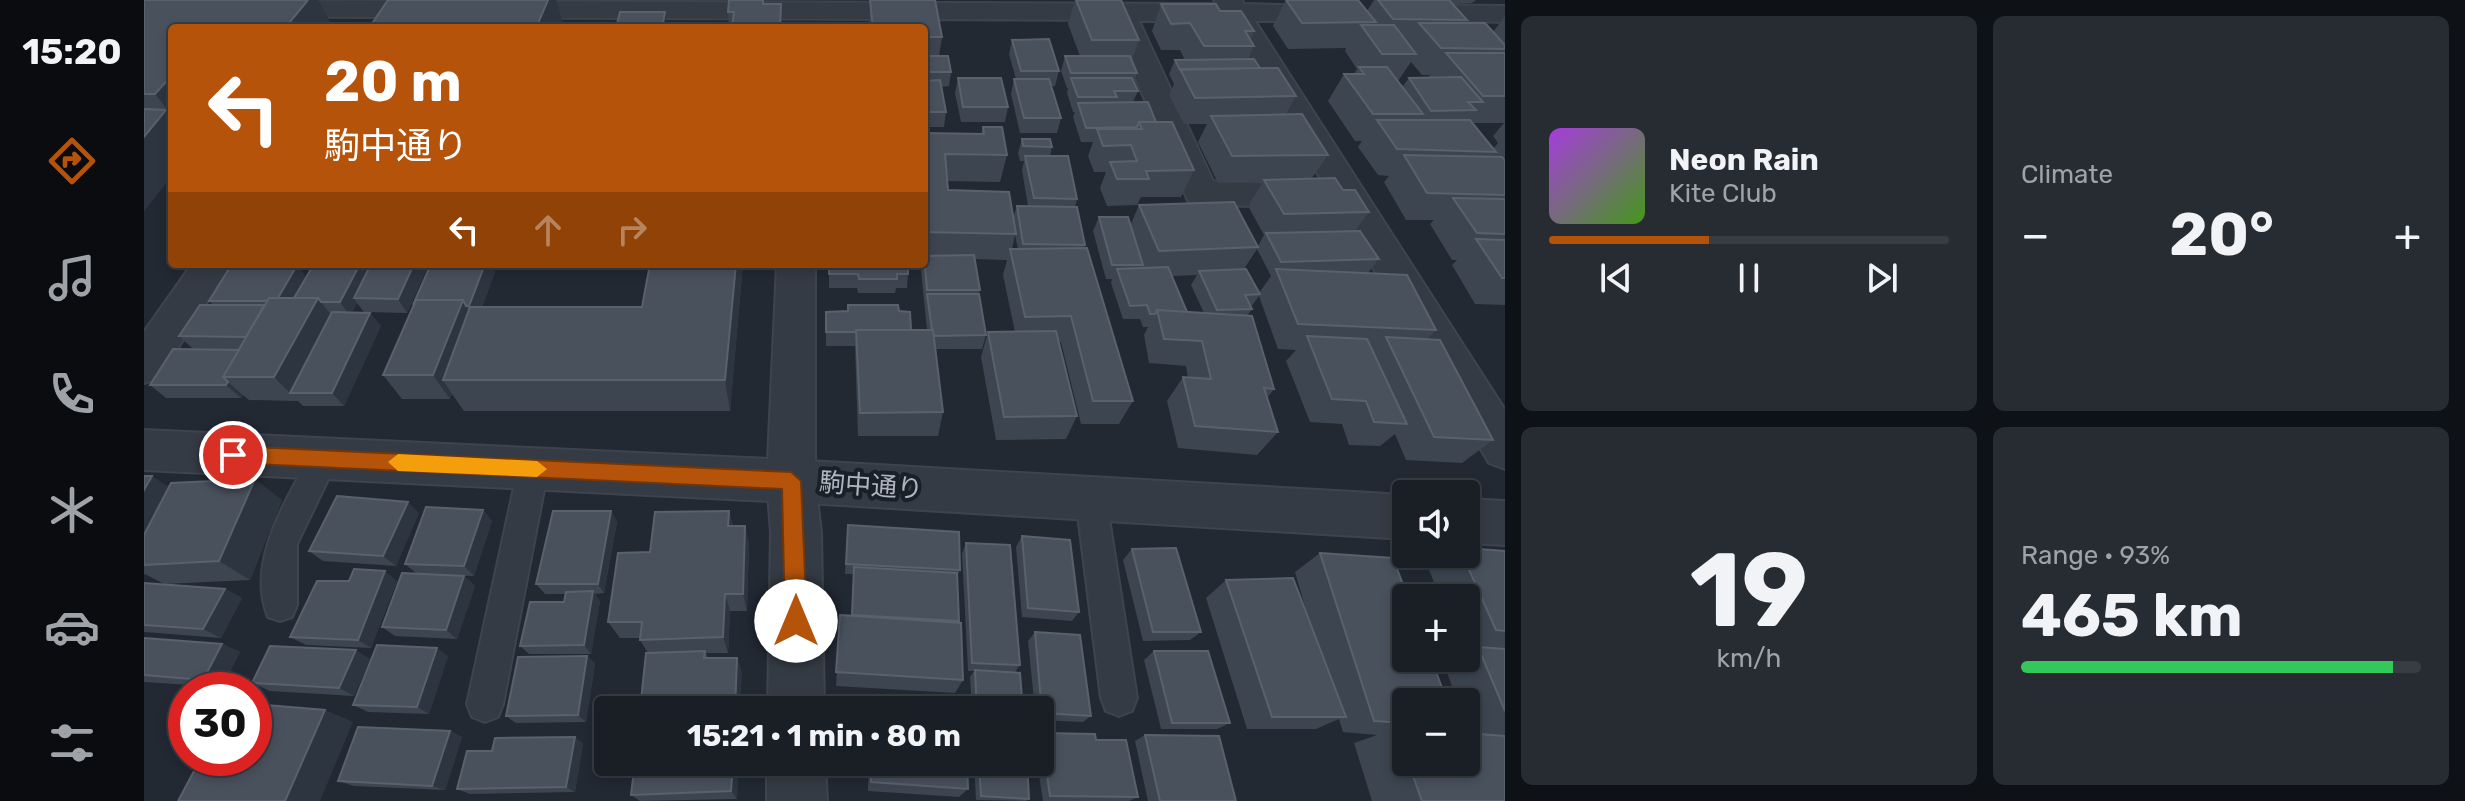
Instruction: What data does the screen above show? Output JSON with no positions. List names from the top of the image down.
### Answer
{
  "streets": {
    "street": ["駒中通り"]
  },
  "page": {
    "tabs": "15:20",
    "tile": [
      "Climate",
      ["19", "km/h"],
      ["Range · 93%", "465 km"]
    ],
    "turn": ["20 m", "駒中通り"],
    "song": ["Neon Rain", "Kite Club"],
    "heat": ["−", "20°", "+"],
    "map_buttons": ["+", "−"],
    "limit": "30",
    "trip": "15:21 · 1 min · 80 m"
  }
}
